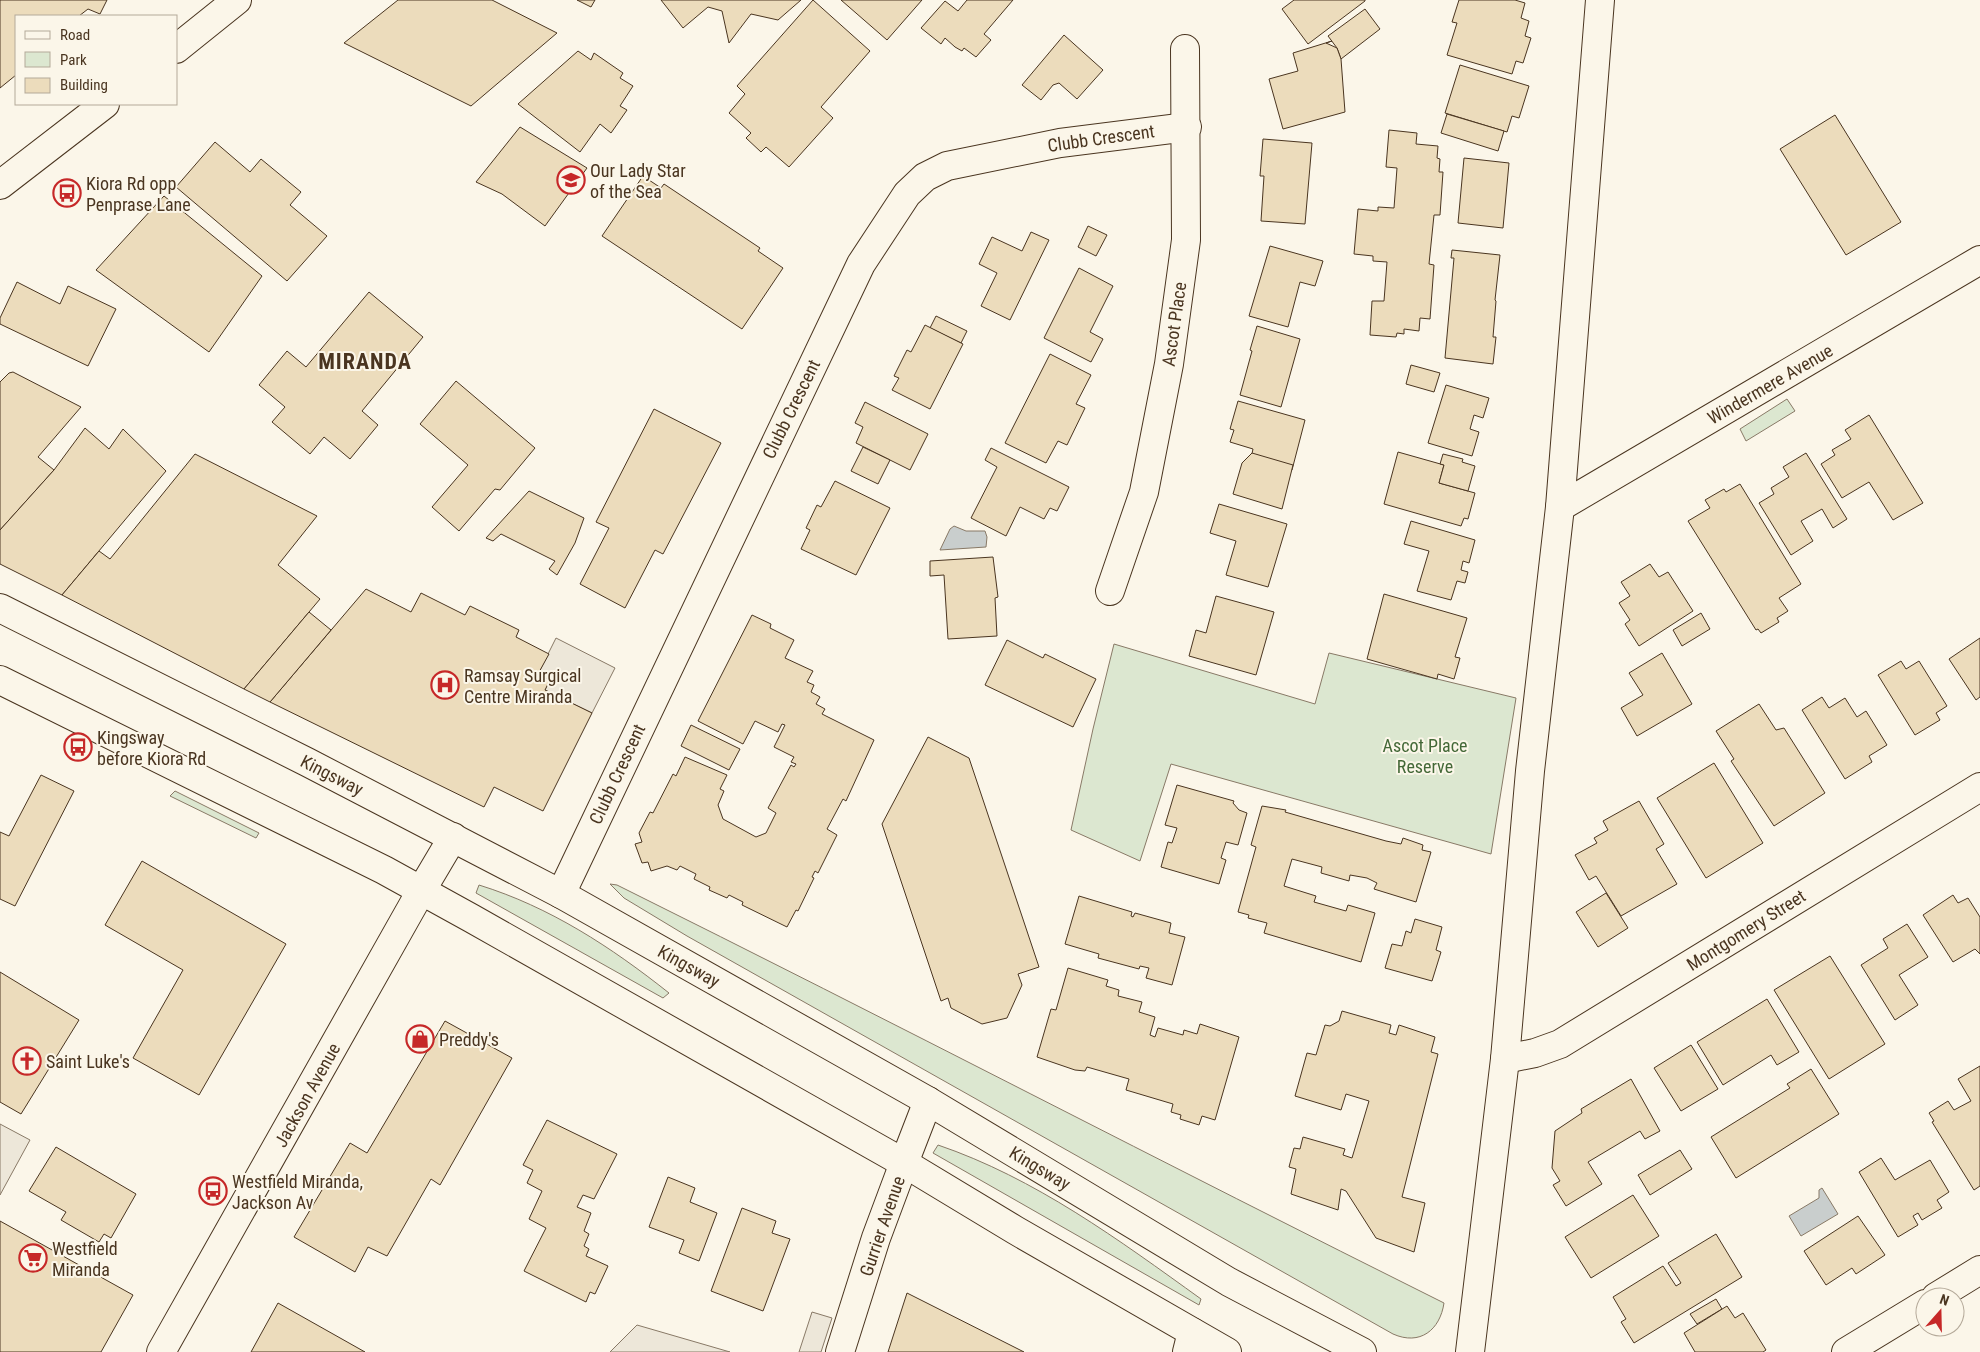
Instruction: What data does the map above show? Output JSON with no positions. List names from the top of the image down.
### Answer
{
  "streets": {
    "street": [
      "Clubb Crescent",
      "Ascot Place",
      "Windermere Avenue",
      "Kingsway",
      "Montgomery Street",
      "Jackson Avenue",
      "Gurrier Avenue"
    ]
  },
  "crossings": [
    ["Clubb Crescent", "Ascot Place"],
    ["Clubb Crescent", "Kingsway"],
    ["Kingsway", "Jackson Avenue"],
    ["Kingsway", "Gurrier Avenue"]
  ],
  "districts": ["MIRANDA"],
  "parks": ["Ascot Place Reserve"],
  "places": {
    "school or university": ["Our Lady Star of the Sea"],
    "bus stop": ["Kiora Rd opp Penprase Lane", "Kingsway before Kiora Rd", "Westfield Miranda, Jackson Av"],
    "hospital": ["Ramsay Surgical Centre Miranda"],
    "shop": ["Preddy's"],
    "church": ["Saint Luke's"],
    "supermarket": ["Westfield Miranda"]
  },
  "legend": ["Road", "Park", "Building"],
  "north": "top"
}
